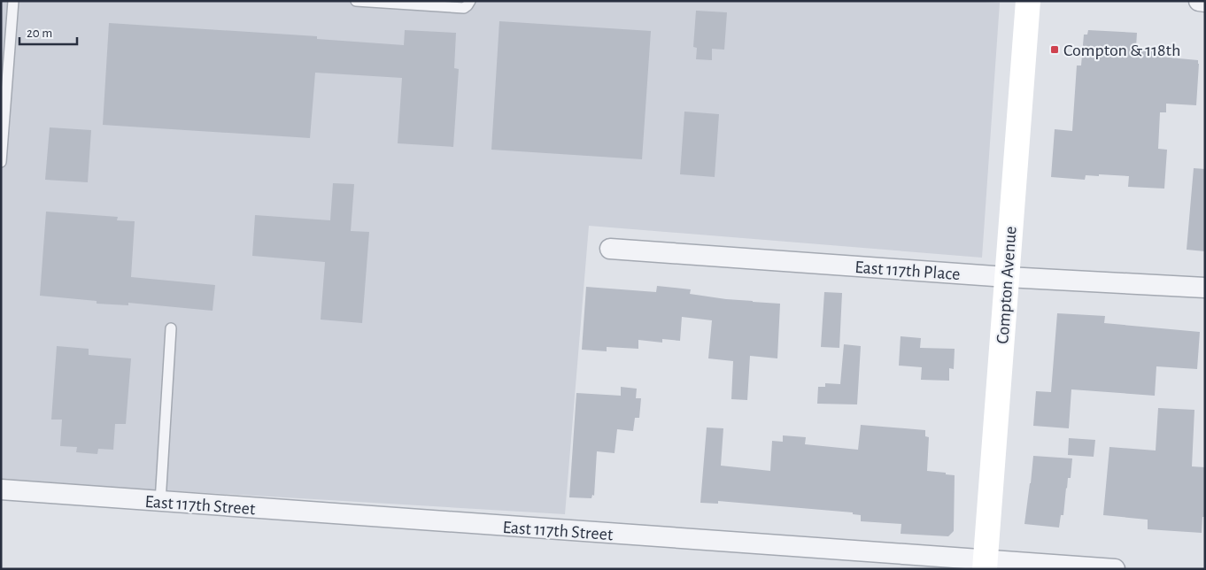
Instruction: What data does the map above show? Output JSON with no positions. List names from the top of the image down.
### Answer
{
  "streets": {
    "main road": ["Compton Avenue"],
    "street": ["East 117th Place", "East 117th Street"]
  },
  "crossings": [
    ["East 117th Place", "Compton Avenue"],
    ["Compton Avenue", "East 117th Street"]
  ],
  "places": {
    "transit": ["Compton & 118th"]
  },
  "scale_bar": "20 m"
}
